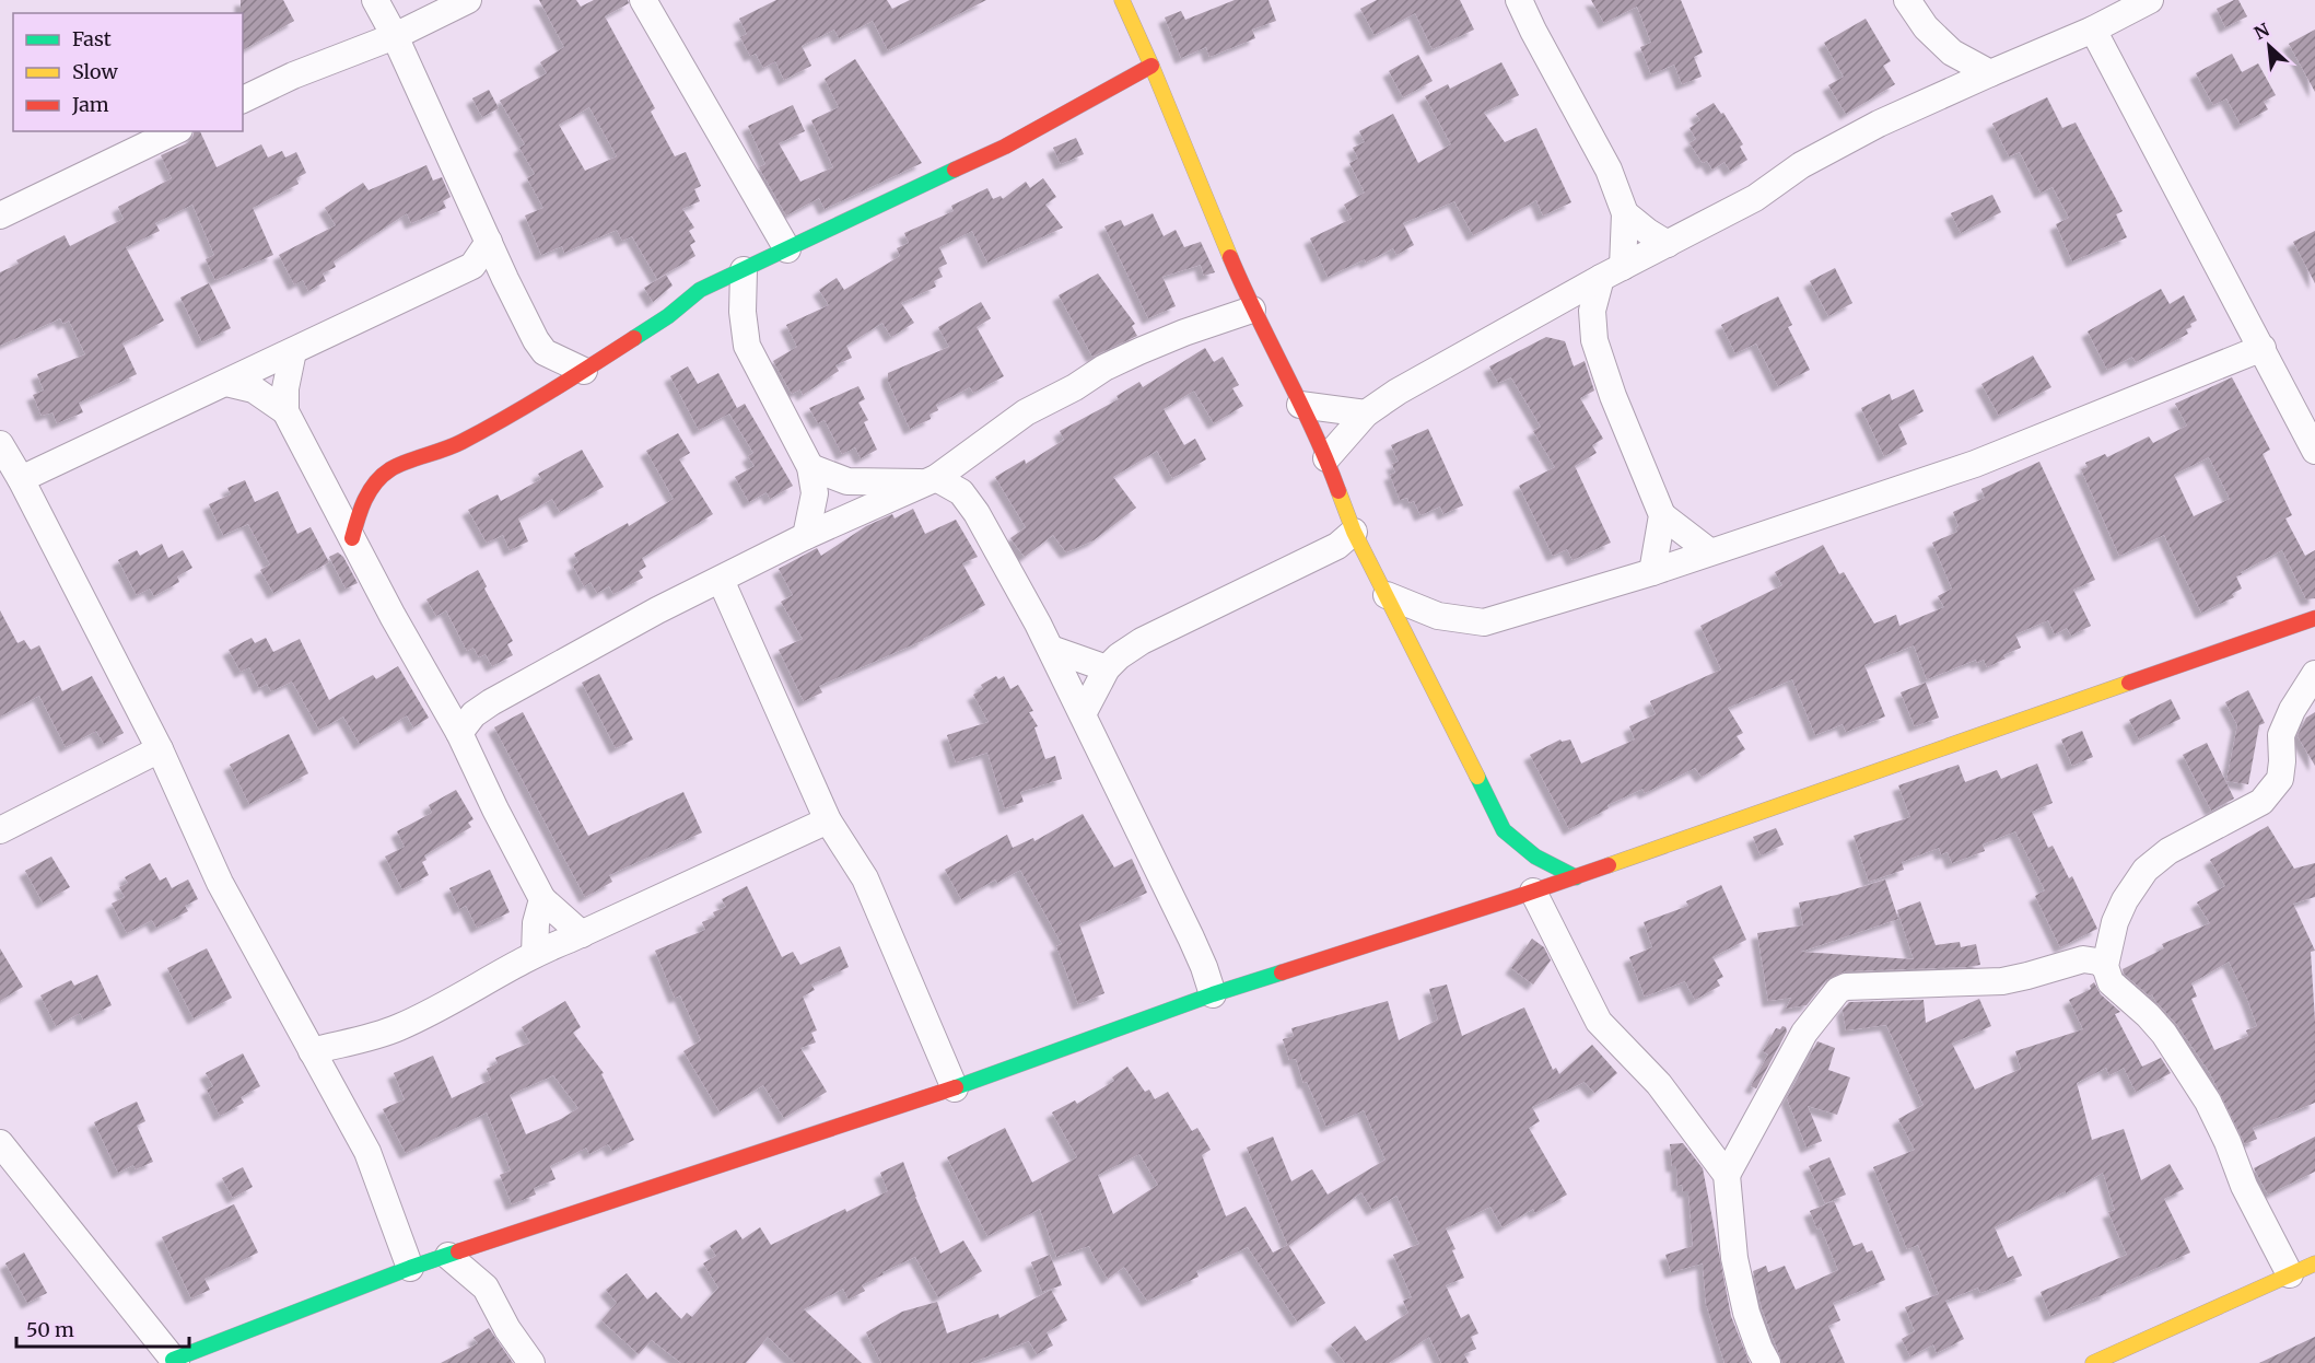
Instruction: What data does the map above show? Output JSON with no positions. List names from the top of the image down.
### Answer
{
  "legend": ["Fast", "Slow", "Jam"],
  "scale_bar": "50 m",
  "north": "top left"
}
